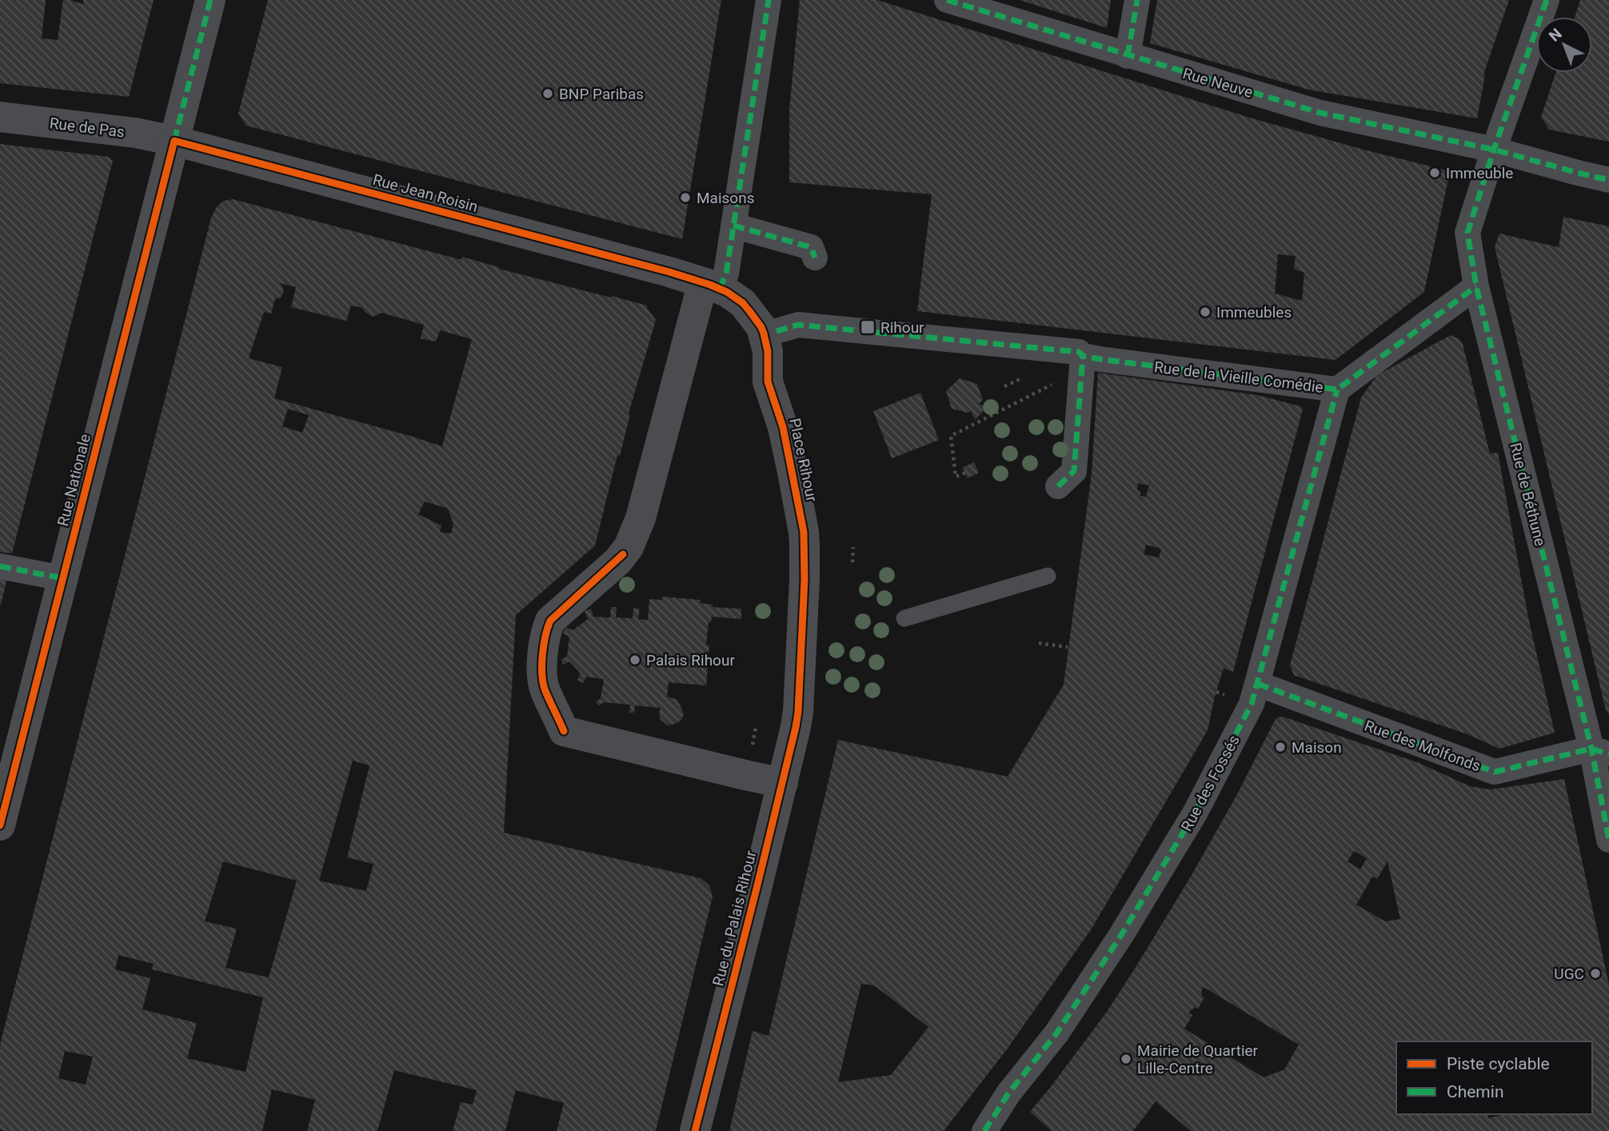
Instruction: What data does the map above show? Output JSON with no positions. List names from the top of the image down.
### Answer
{
  "streets": {
    "street": [
      "Rue Neuve",
      "Rue de Pas",
      "Rue Jean Roisin",
      "Rue de la Vieille Comédie",
      "Place Rihour",
      "Rue Nationale",
      "Rue de Béthune",
      "Rue des Molfonds",
      "Rue des Fossés",
      "Rue du Palais Rihour"
    ]
  },
  "crossings": [
    ["Rue Neuve", "Rue de Béthune"],
    ["Rue de Pas", "Rue Jean Roisin"],
    ["Rue de Pas", "Rue Nationale"],
    ["Rue Jean Roisin", "Place Rihour"],
    ["Rue Jean Roisin", "Rue Nationale"],
    ["Rue de la Vieille Comédie", "Rue de Béthune"],
    ["Rue de la Vieille Comédie", "Rue des Fossés"],
    ["Place Rihour", "Rue du Palais Rihour"],
    ["Rue de Béthune", "Rue des Molfonds"],
    ["Rue des Molfonds", "Rue des Fossés"]
  ],
  "places": {
    "other": [
      "BNP Paribas",
      "Immeuble",
      "Maisons",
      "Immeubles",
      "Palais Rihour",
      "Maison",
      "UGC",
      "Mairie de Quartier Lille-Centre"
    ],
    "transit": ["Rihour"]
  },
  "legend": ["Piste cyclable", "Chemin"],
  "north": "top left"
}
